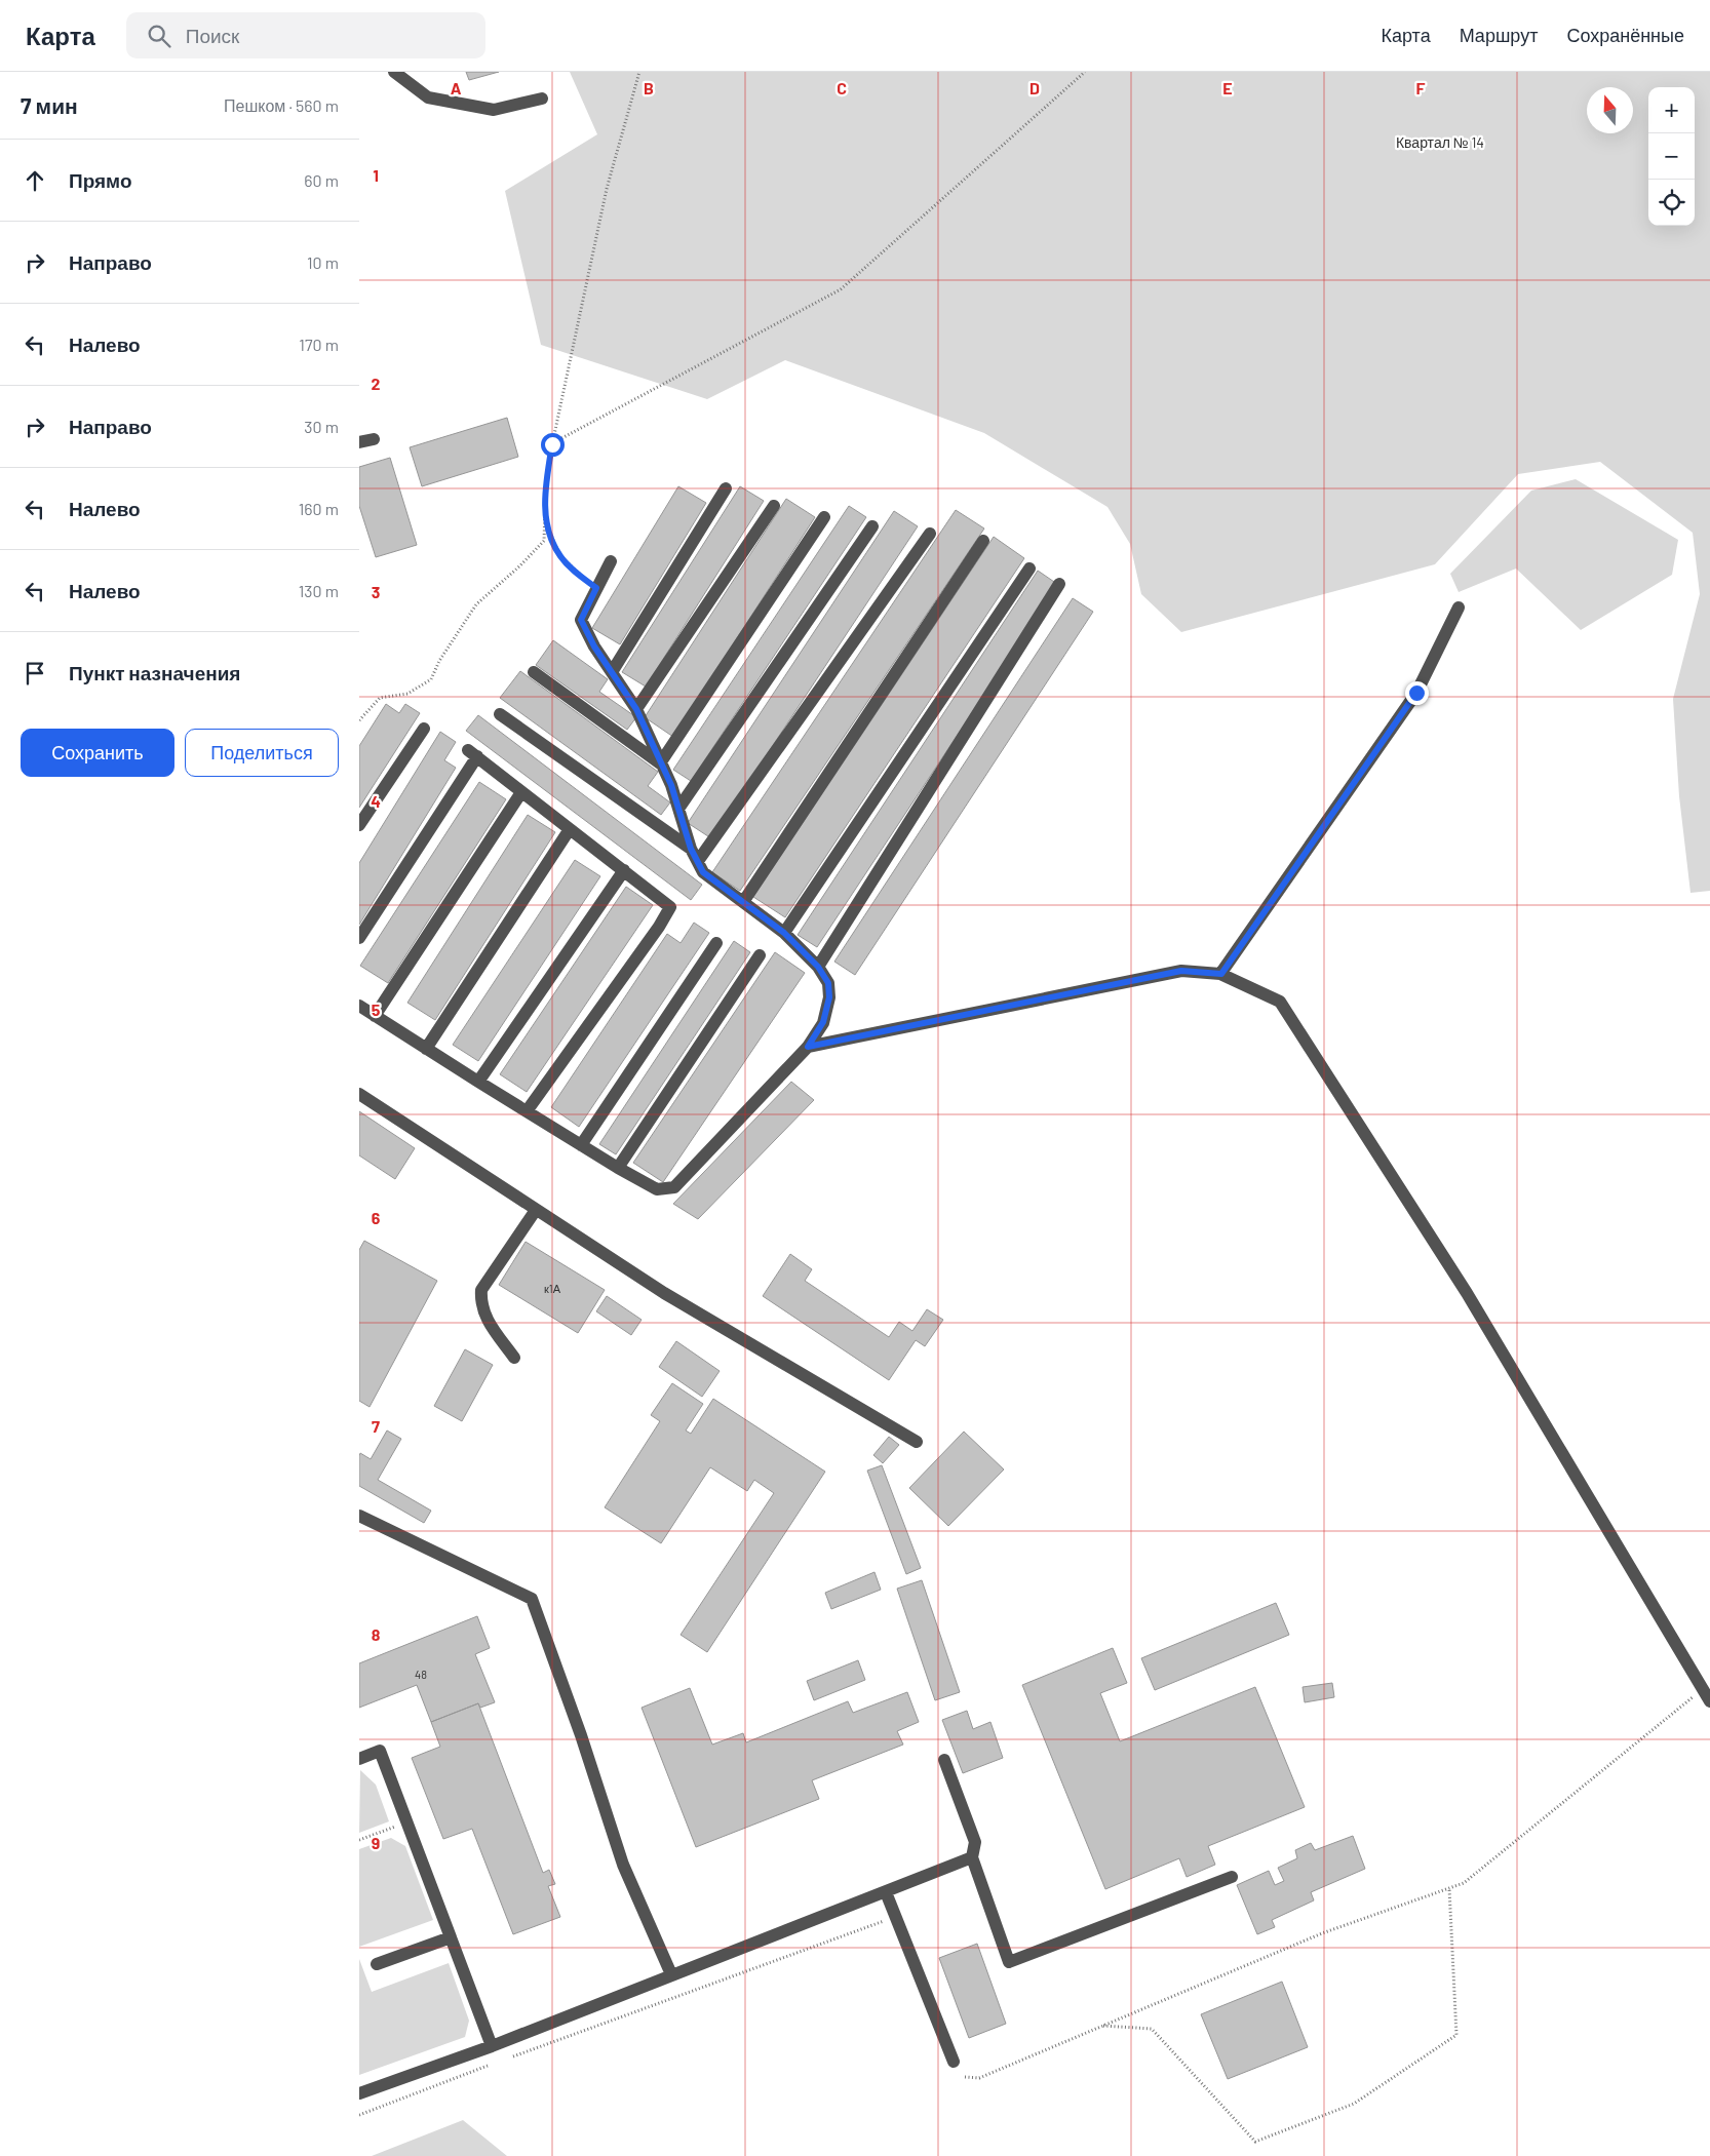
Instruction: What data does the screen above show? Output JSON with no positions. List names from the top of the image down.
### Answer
{
  "parks": ["Квартал № 14"],
  "house_numbers": ["к1А", "48"],
  "north": "top",
  "page": {
    "header": "Карта",
    "search": "Поиск",
    "nav": ["Карта", "Маршрут", "Сохранённые"],
    "heading": ["7 мин", "Пешком · 560 m"],
    "map_buttons": ["+", "−"],
    "list": [
      ["Прямо", "60 m"],
      ["Направо", "10 m"],
      ["Налево", "170 m"],
      ["Направо", "30 m"],
      ["Налево", "160 m"],
      ["Налево", "130 m"],
      "Пункт назначения"
    ],
    "buttons": ["Сохранить", "Поделиться"]
  },
  "grid": {
    "columns": [
      "A",
      "B",
      "C",
      "D",
      "E",
      "F"
    ],
    "rows": [
      "1",
      "2",
      "3",
      "4",
      "5",
      "6",
      "7",
      "8",
      "9"
    ]
  }
}
